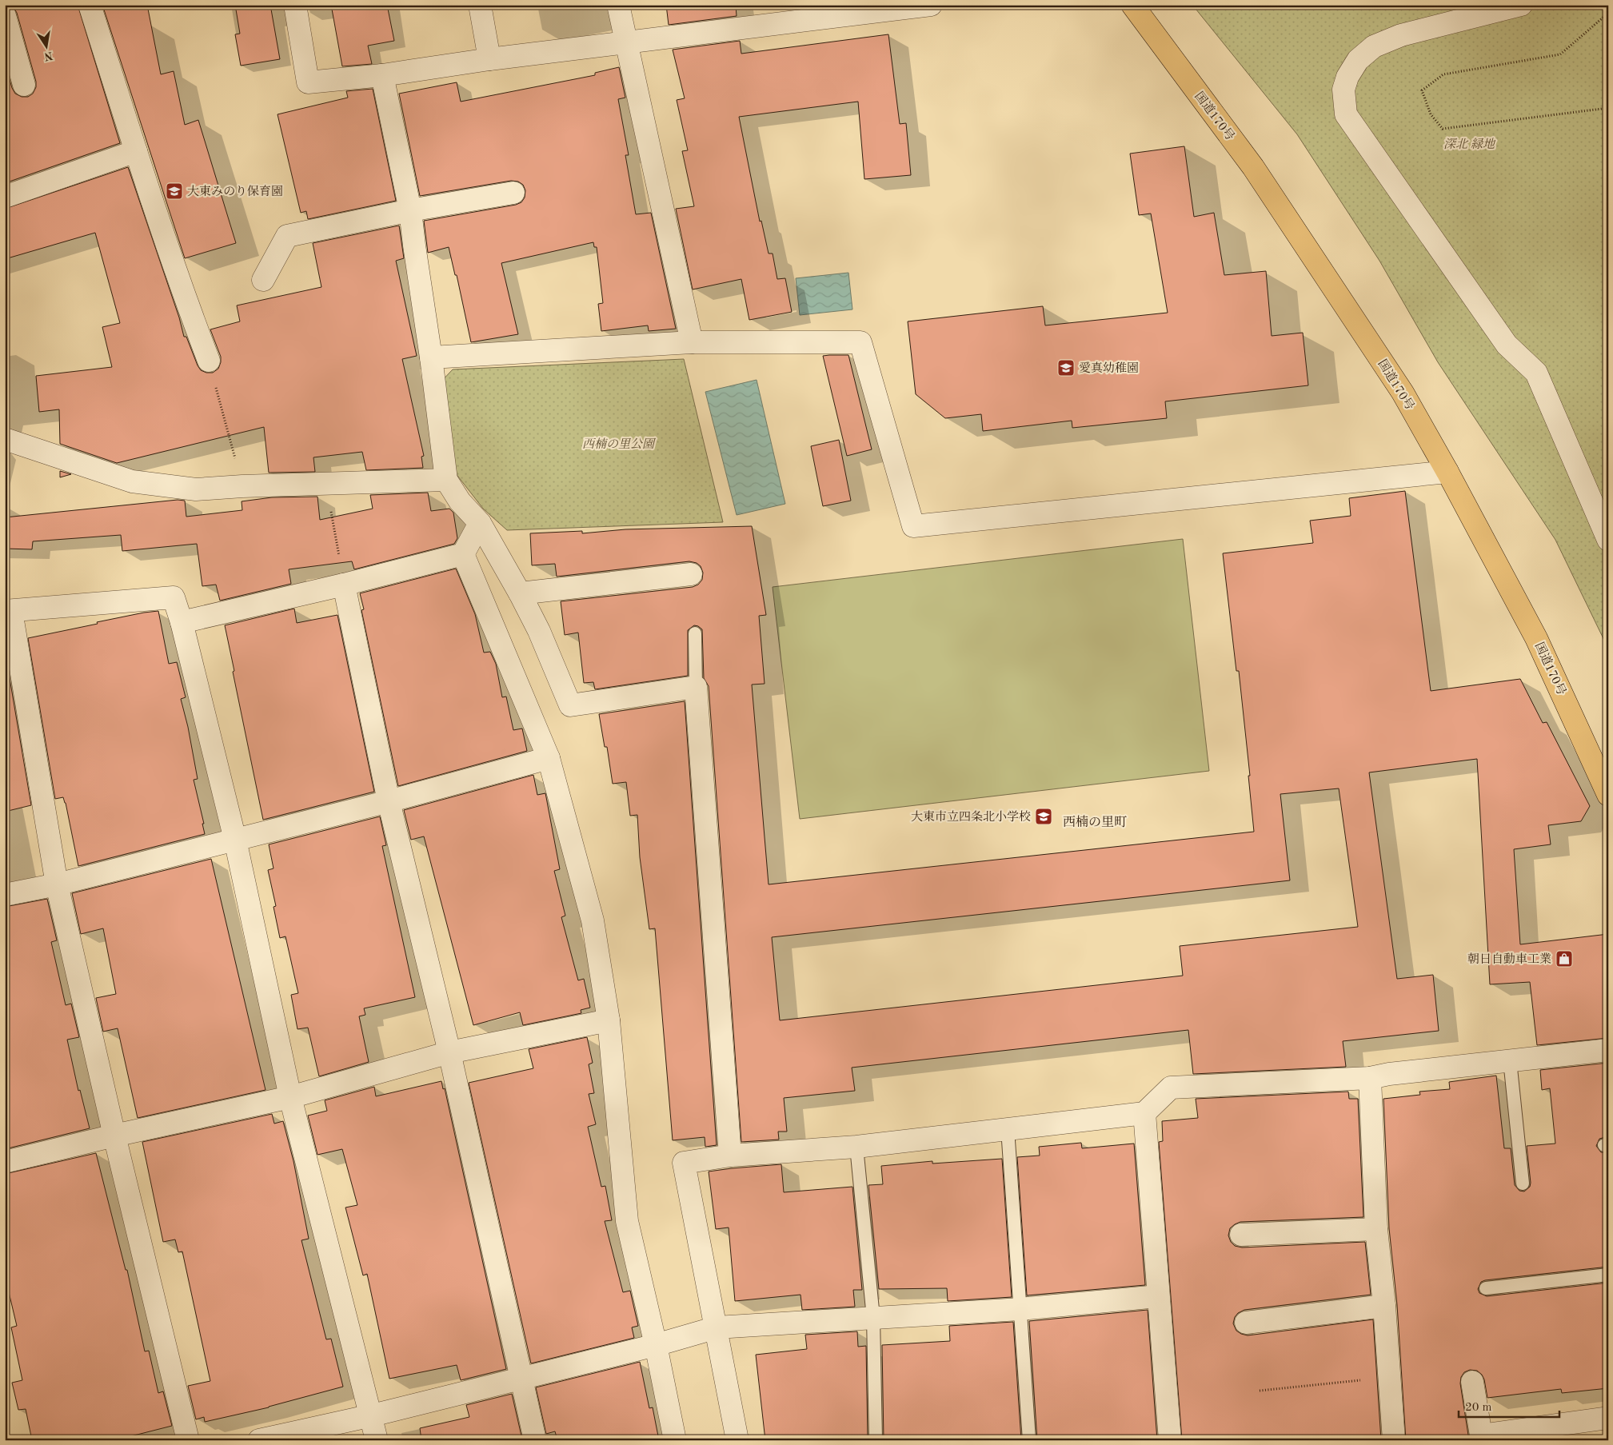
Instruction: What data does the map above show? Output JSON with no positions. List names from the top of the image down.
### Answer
{
  "streets": {
    "highway": ["国道170号"]
  },
  "districts": ["西楠の里町"],
  "parks": ["深北 緑地", "西楠の里公園"],
  "places": {
    "school or university": ["大東みのり保育園", "愛真幼稚園", "大東市立四条北小学校"],
    "shop": ["朝日自動車工業"]
  },
  "scale_bar": "20 m",
  "north": "bottom"
}
